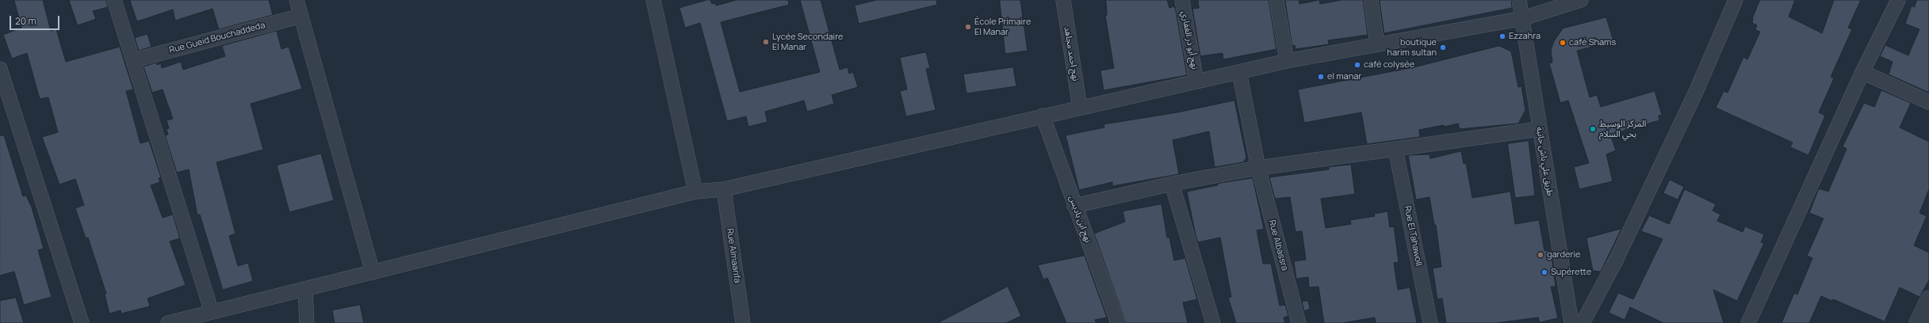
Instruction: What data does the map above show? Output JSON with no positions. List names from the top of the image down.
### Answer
{
  "streets": {
    "street": [
      "Rue Gueid Bouchaddeda",
      "نهج أبو ذر الغفاري",
      "نهج احمد مجاهد",
      "طريق علي باش حانبة",
      "نهج ابن باديس",
      "Rue El Tahawoll",
      "Rue Albassra",
      "Rue Almaarifa"
    ]
  },
  "places": [
    "École Primaire El Manar",
    "Ezzahra",
    "Lycée Secondaire El Manar",
    "café Shams",
    "boutique harim sultan",
    "café colysée",
    "el manar",
    "المركز الوسيط بحي السلام",
    "garderie",
    "Supérette"
  ],
  "scale_bar": "20 m"
}
